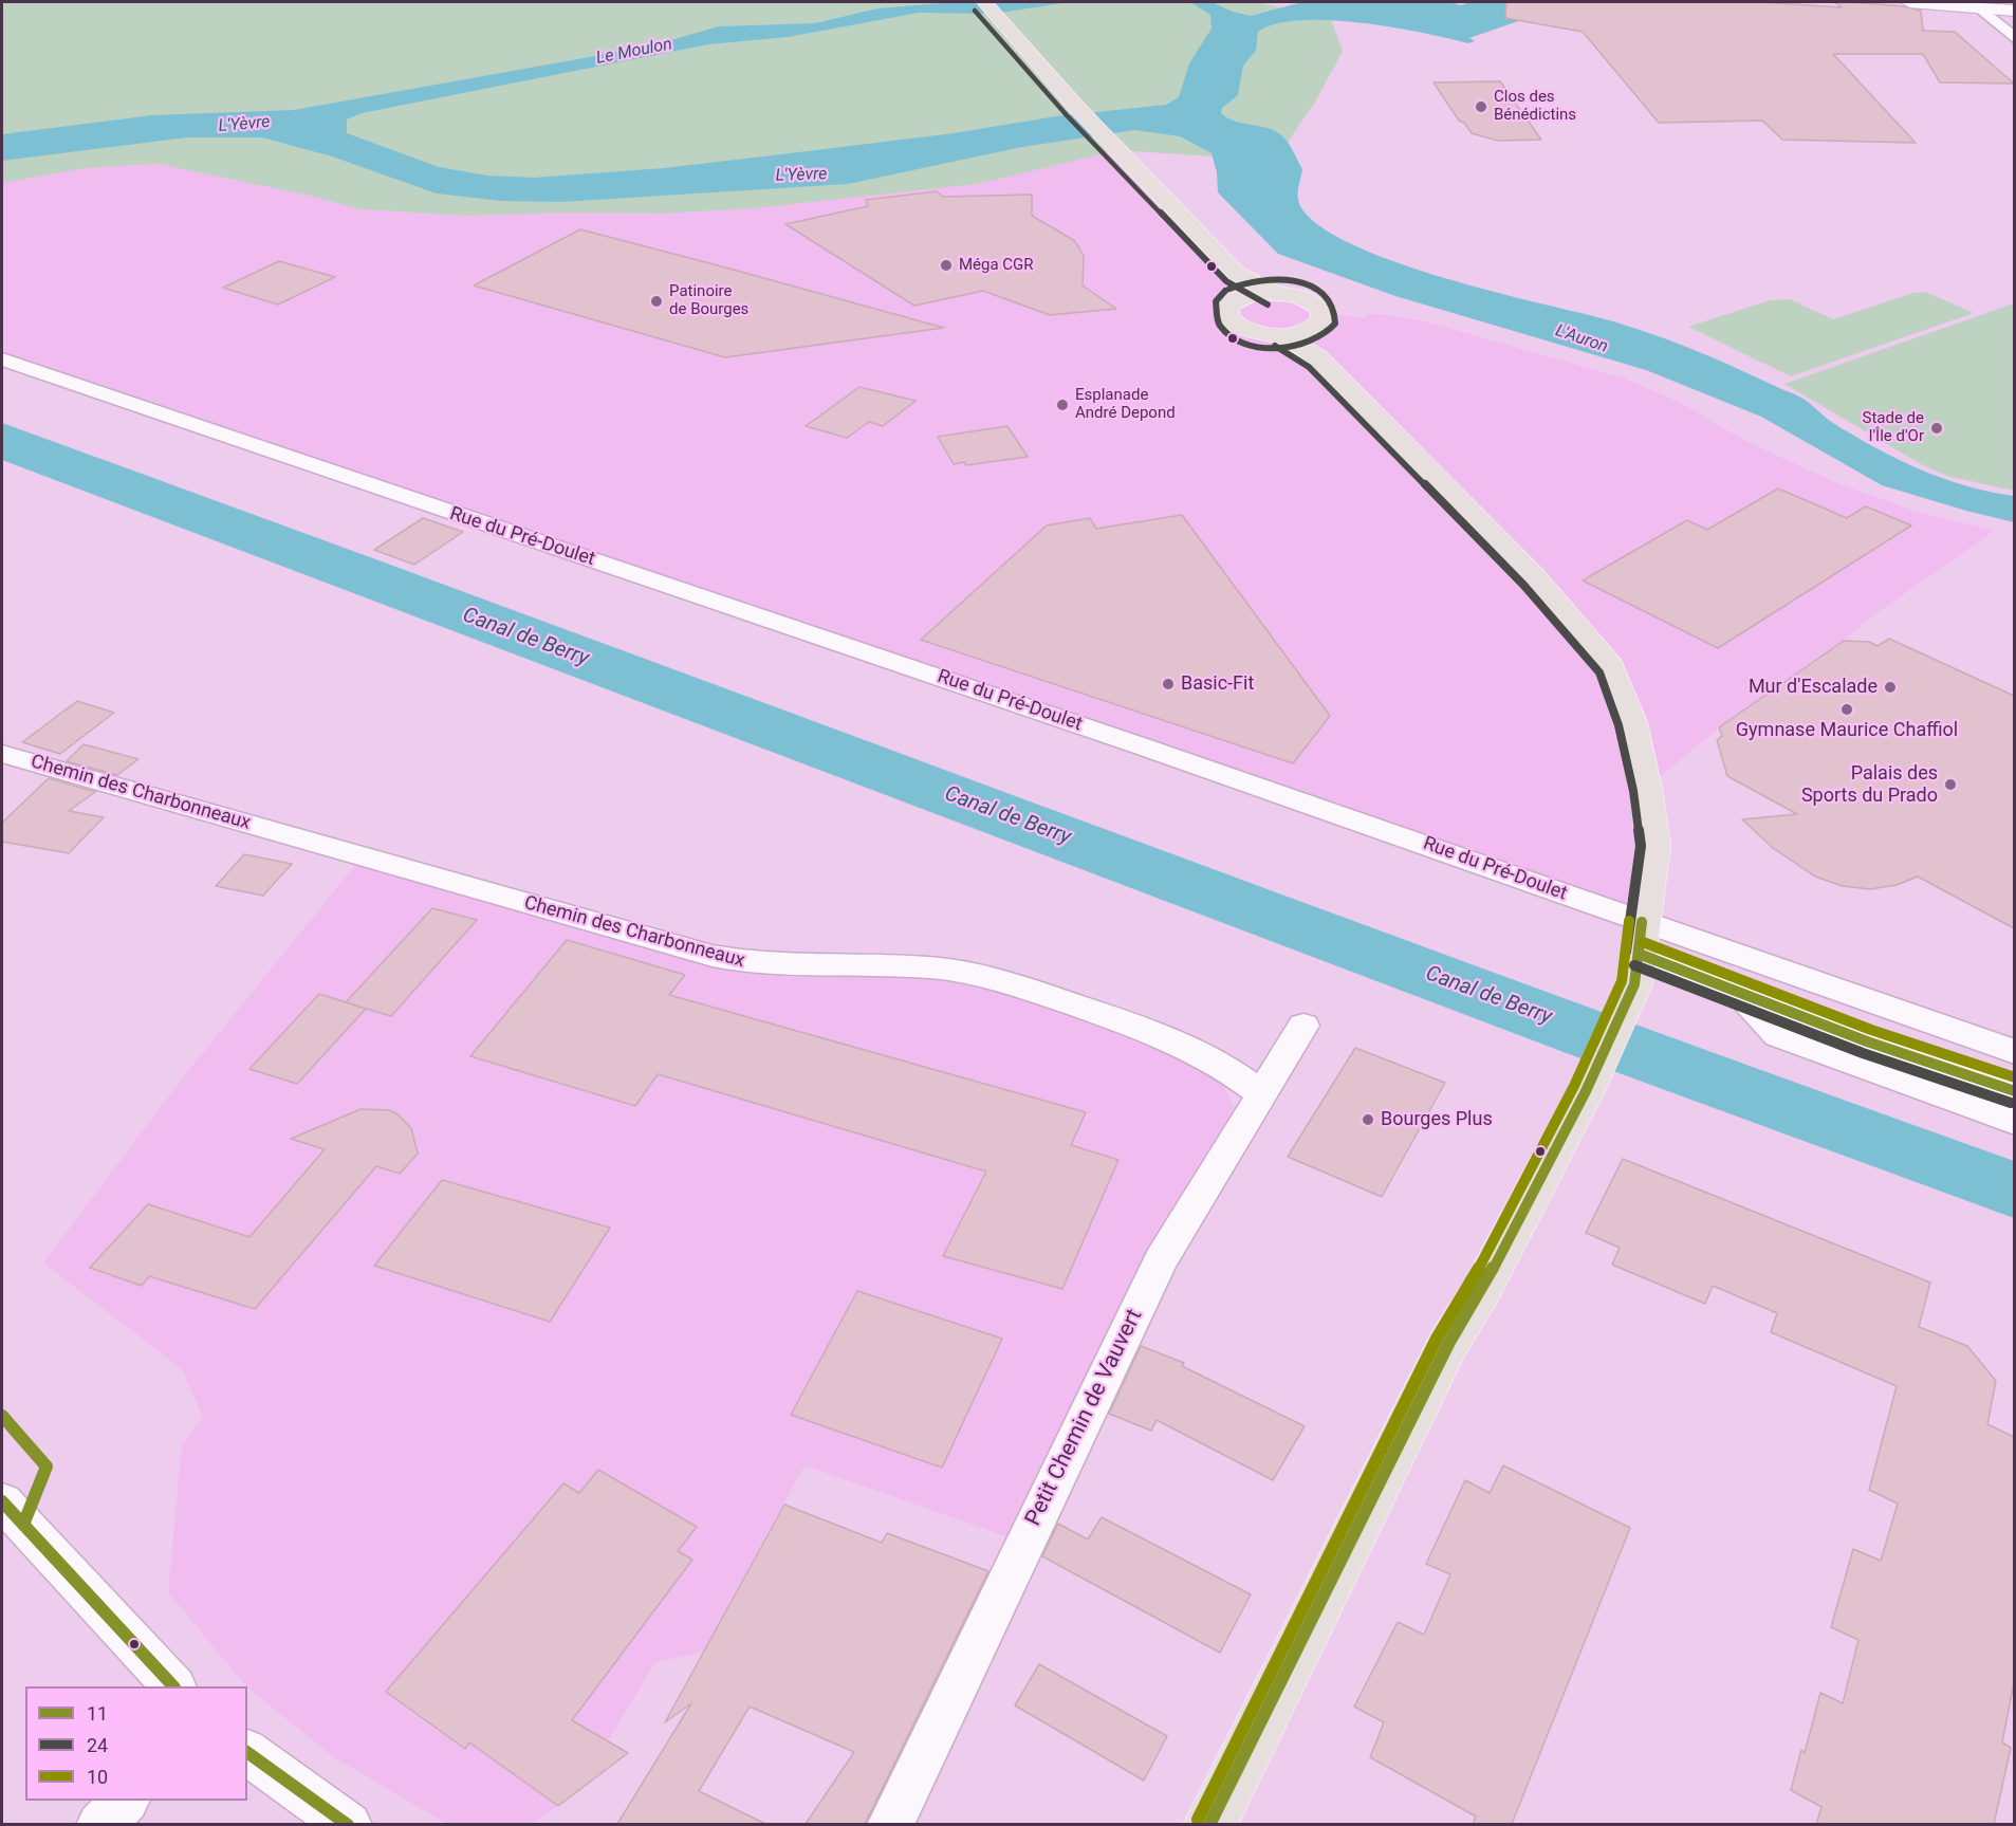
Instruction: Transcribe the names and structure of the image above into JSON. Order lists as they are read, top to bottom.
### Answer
{
  "streets": {
    "street": ["Rue du Pré-Doulet", "Chemin des Charbonneaux", "Petit Chemin de Vauvert"]
  },
  "crossings": [
    ["Chemin des Charbonneaux", "Petit Chemin de Vauvert"]
  ],
  "water": [
    "Le Moulon",
    "L'Yèvre",
    "L'Auron",
    "Canal de Berry"
  ],
  "places": [
    "Clos des Bénédictins",
    "Méga CGR",
    "Patinoire de Bourges",
    "Esplanade André Depond",
    "Stade de l'Île d'Or",
    "Basic-Fit",
    "Mur d'Escalade",
    "Gymnase Maurice Chaffiol",
    "Palais des Sports du Prado",
    "Bourges Plus"
  ],
  "lines": ["transit line 24", "transit line 10", "transit line 11"],
  "legend": ["11", "24", "10"]
}
